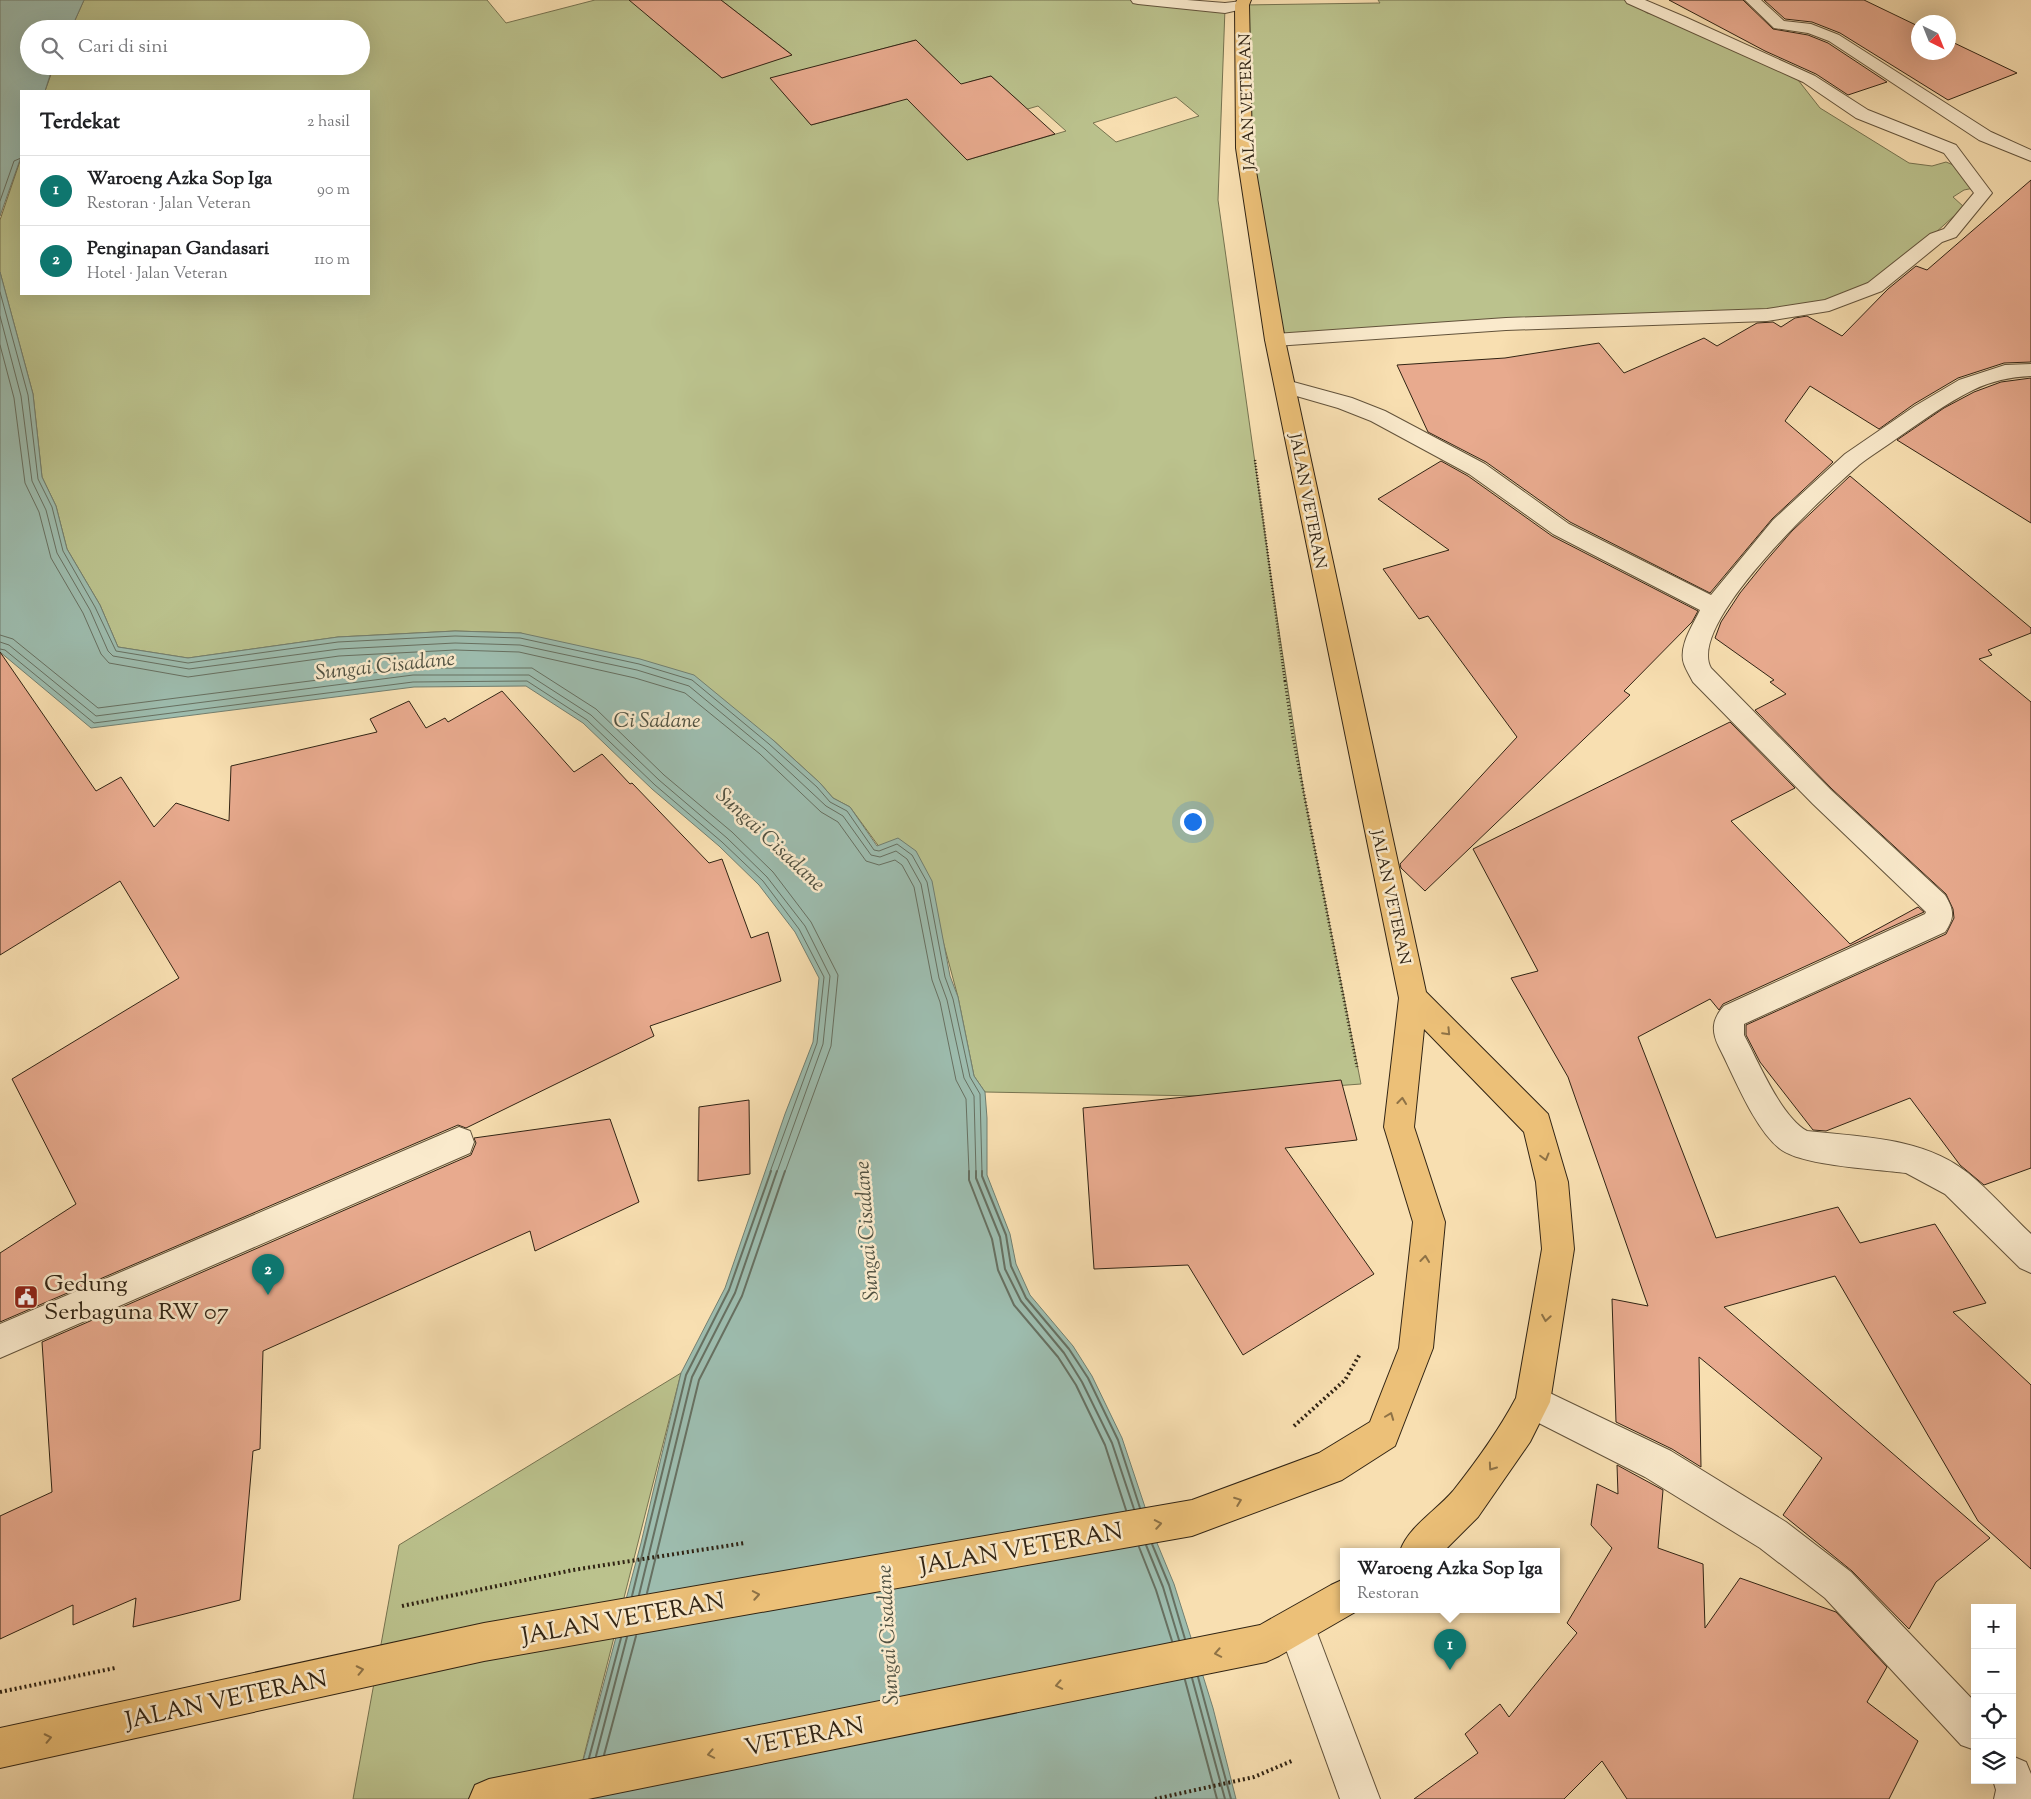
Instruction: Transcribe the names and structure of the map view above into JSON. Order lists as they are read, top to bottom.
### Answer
{
  "streets": {
    "main road": ["JALAN VETERAN", "VETERAN"]
  },
  "one_way": ["JALAN VETERAN", "VETERAN"],
  "water": ["Sungai Cisadane", "Ci Sadane"],
  "places": {
    "public building": ["Gedung Serbaguna RW 07"]
  },
  "north": "bottom right",
  "page": {
    "search": "Cari di sini",
    "heading": ["Terdekat", "2 hasil"],
    "list": [
      {
        "mark": "1",
        "name": "Waroeng Azka Sop Iga",
        "note": "Restoran · Jalan Veteran",
        "value": "90 m"
      },
      {
        "mark": "2",
        "name": "Penginapan Gandasari",
        "note": "Hotel · Jalan Veteran",
        "value": "110 m"
      }
    ],
    "pins": ["2", "1"],
    "popup": ["Waroeng Azka Sop Iga", "Restoran"],
    "map_buttons": ["+", "−"]
  }
}
